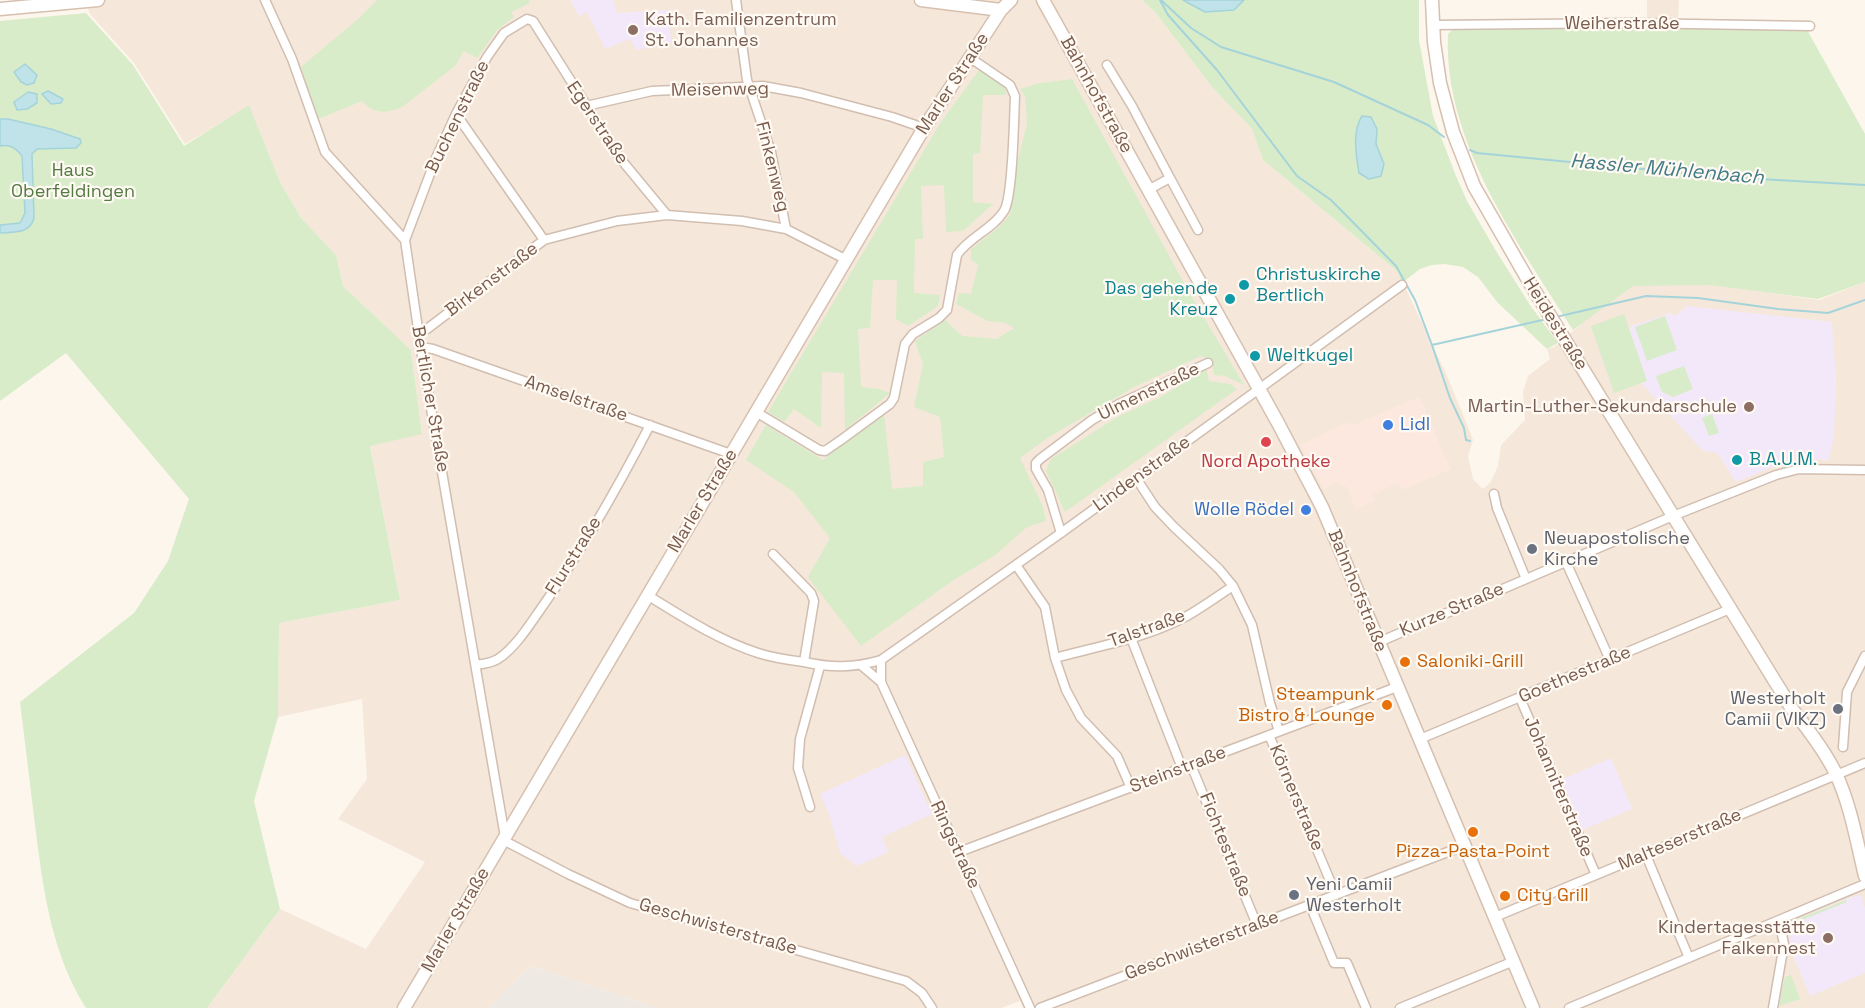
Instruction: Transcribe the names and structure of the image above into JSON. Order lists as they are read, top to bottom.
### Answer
{
  "streets": {
    "main road": ["Marler Straße", "Bahnhofstraße", "Heidestraße"],
    "street": [
      "Weiherstraße",
      "Meisenweg",
      "Buchenstraße",
      "Egerstraße",
      "Finkenweg",
      "Birkenstraße",
      "Ulmenstraße",
      "Bertlicher Straße",
      "Amselstraße",
      "Lindenstraße",
      "Flurstraße",
      "Kurze Straße",
      "Talstraße",
      "Goethestraße",
      "Steinstraße",
      "Johanniterstraße",
      "Körnerstraße",
      "Malteserstraße",
      "Ringstraße",
      "Fichtestraße",
      "Geschwisterstraße"
    ]
  },
  "crossings": [
    ["Weiherstraße", "Heidestraße"],
    ["Marler Straße", "Meisenweg"],
    ["Marler Straße", "Birkenstraße"],
    ["Marler Straße", "Bertlicher Straße"],
    ["Marler Straße", "Amselstraße"],
    ["Marler Straße", "Lindenstraße"],
    ["Marler Straße", "Geschwisterstraße"],
    ["Meisenweg", "Egerstraße"],
    ["Meisenweg", "Finkenweg"],
    ["Bahnhofstraße", "Lindenstraße"],
    ["Bahnhofstraße", "Kurze Straße"],
    ["Bahnhofstraße", "Goethestraße"],
    ["Bahnhofstraße", "Steinstraße"],
    ["Bahnhofstraße", "Malteserstraße"],
    ["Bahnhofstraße", "Geschwisterstraße"],
    ["Buchenstraße", "Egerstraße"],
    ["Buchenstraße", "Bertlicher Straße"],
    ["Egerstraße", "Birkenstraße"],
    ["Finkenweg", "Birkenstraße"],
    ["Birkenstraße", "Bertlicher Straße"],
    ["Heidestraße", "Kurze Straße"],
    ["Heidestraße", "Goethestraße"],
    ["Heidestraße", "Malteserstraße"],
    ["Ulmenstraße", "Lindenstraße"],
    ["Bertlicher Straße", "Amselstraße"],
    ["Bertlicher Straße", "Flurstraße"],
    ["Bertlicher Straße", "Geschwisterstraße"],
    ["Amselstraße", "Flurstraße"],
    ["Lindenstraße", "Ringstraße"],
    ["Goethestraße", "Johanniterstraße"],
    ["Steinstraße", "Körnerstraße"],
    ["Steinstraße", "Ringstraße"],
    ["Steinstraße", "Fichtestraße"],
    ["Johanniterstraße", "Malteserstraße"],
    ["Körnerstraße", "Geschwisterstraße"],
    ["Fichtestraße", "Geschwisterstraße"]
  ],
  "water": ["Hassler Mühlenbach"],
  "parks": ["Haus Oberfeldingen"],
  "places": [
    "Kath. Familienzentrum St. Johannes",
    "Christuskirche Bertlich",
    "Das gehende Kreuz",
    "Weltkugel",
    "Martin-Luther-Sekundarschule",
    "Lidl",
    "Nord Apotheke",
    "B.A.U.M.",
    "Wolle Rödel",
    "Neuapostolische Kirche",
    "Saloniki-Grill",
    "Steampunk Bistro & Lounge",
    "Westerholt Camii (VIKZ)",
    "Pizza-Pasta-Point",
    "Yeni Camii Westerholt",
    "City Grill",
    "Kindertagesstätte Falkennest"
  ]
}
